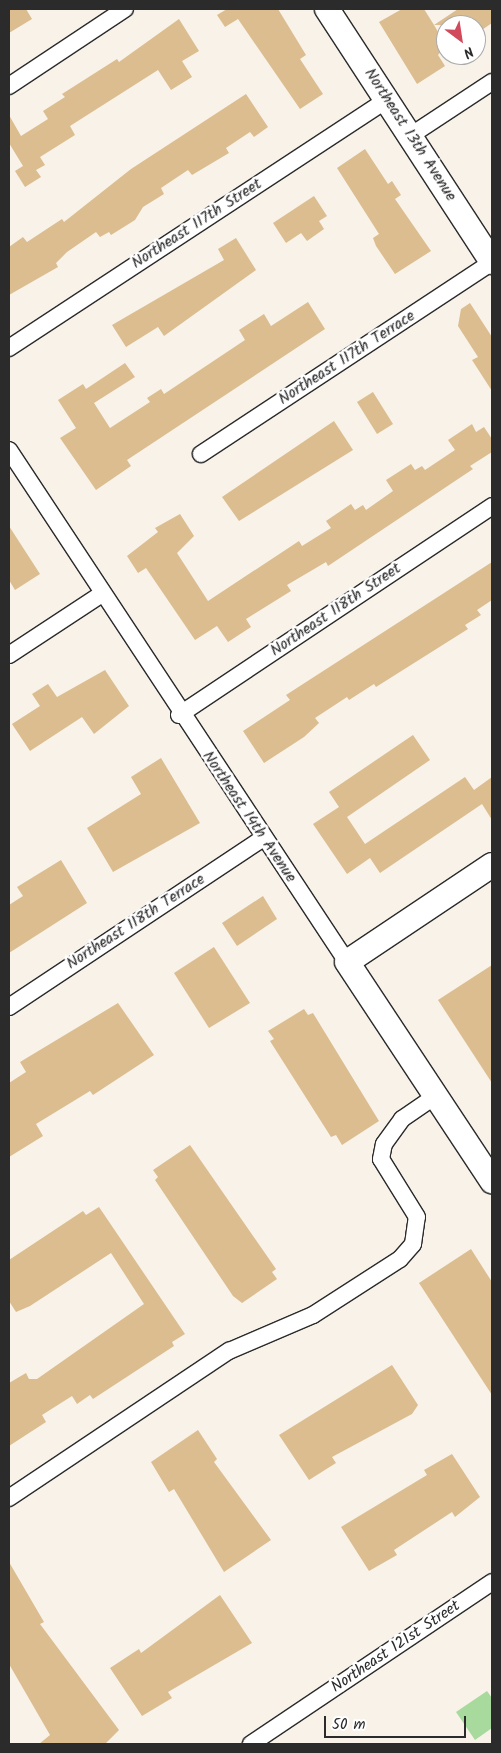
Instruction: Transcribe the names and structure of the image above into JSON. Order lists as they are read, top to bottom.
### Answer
{
  "streets": {
    "street": [
      "Northeast 13th Avenue",
      "Northeast 117th Street",
      "Northeast 117th Terrace",
      "Northeast 118th Street",
      "Northeast 14th Avenue",
      "Northeast 118th Terrace",
      "Northeast 121st Street"
    ]
  },
  "crossings": [
    ["Northeast 13th Avenue", "Northeast 117th Street"],
    ["Northeast 13th Avenue", "Northeast 117th Terrace"],
    ["Northeast 118th Street", "Northeast 14th Avenue"],
    ["Northeast 14th Avenue", "Northeast 118th Terrace"]
  ],
  "scale_bar": "50 m",
  "north": "bottom right"
}
